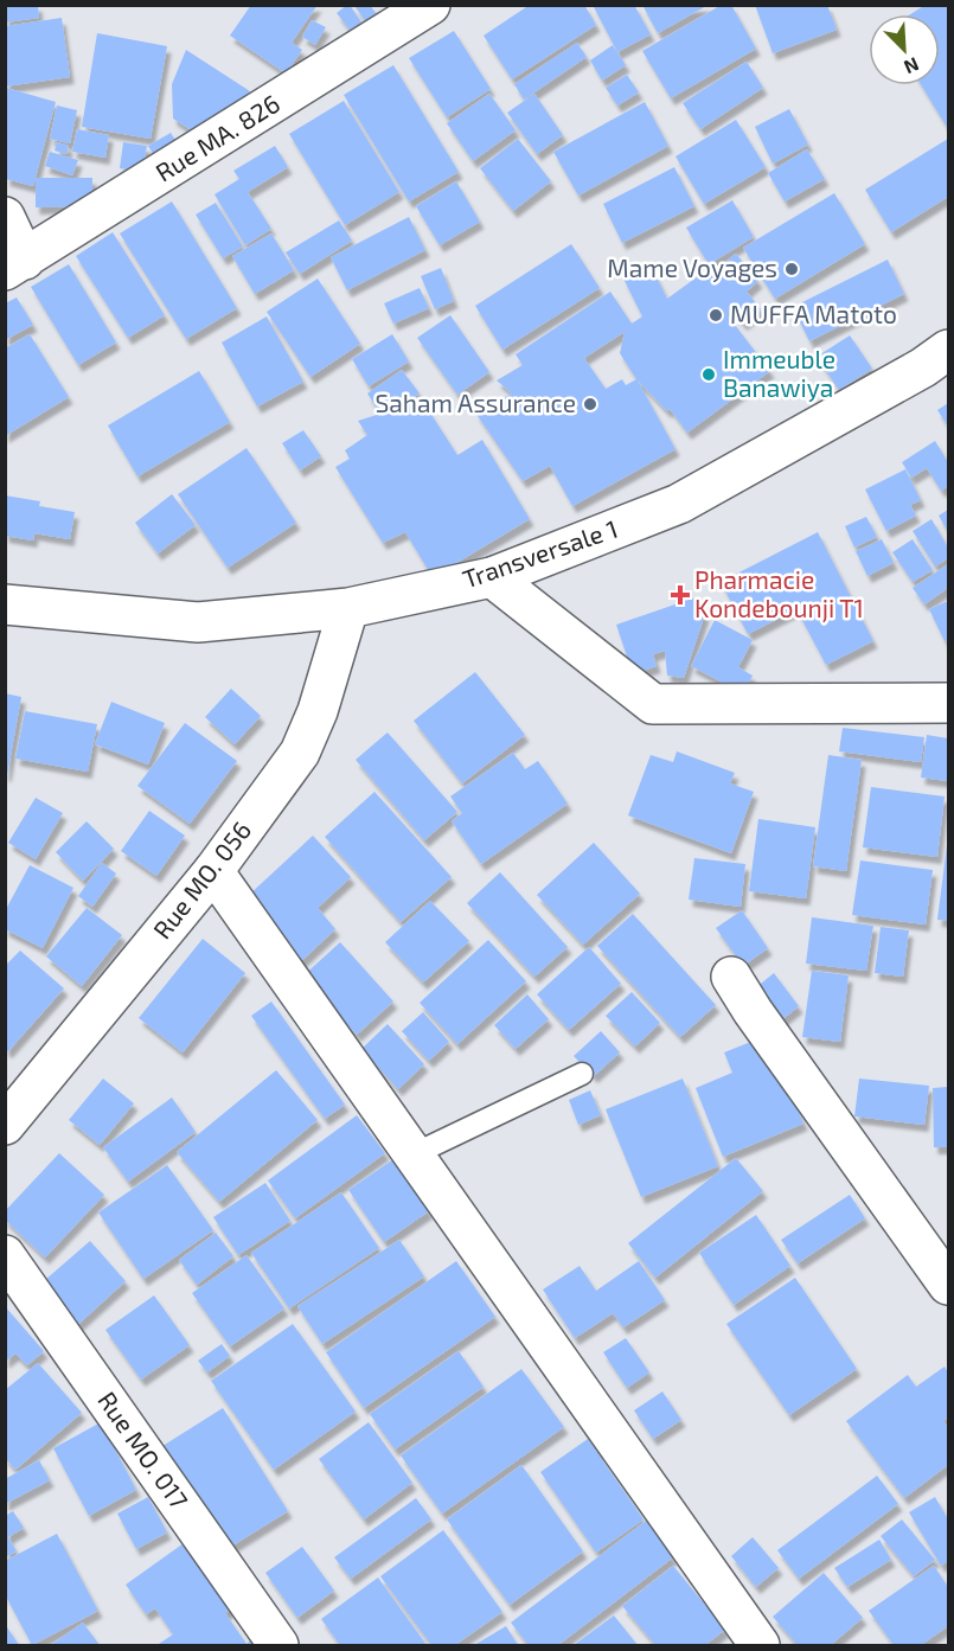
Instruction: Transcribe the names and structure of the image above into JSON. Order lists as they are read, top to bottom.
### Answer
{
  "streets": {
    "street": [
      "Rue MA. 826",
      "Transversale 1",
      "Rue MO. 056",
      "Rue MO. 017"
    ]
  },
  "crossings": [
    ["Transversale 1", "Rue MO. 056"]
  ],
  "places": {
    "other": [
      "Mame Voyages",
      "MUFFA Matoto",
      "Immeuble Banawiya",
      "Saham Assurance"
    ],
    "health": ["Pharmacie Kondebounji T1"]
  },
  "north": "bottom right"
}
